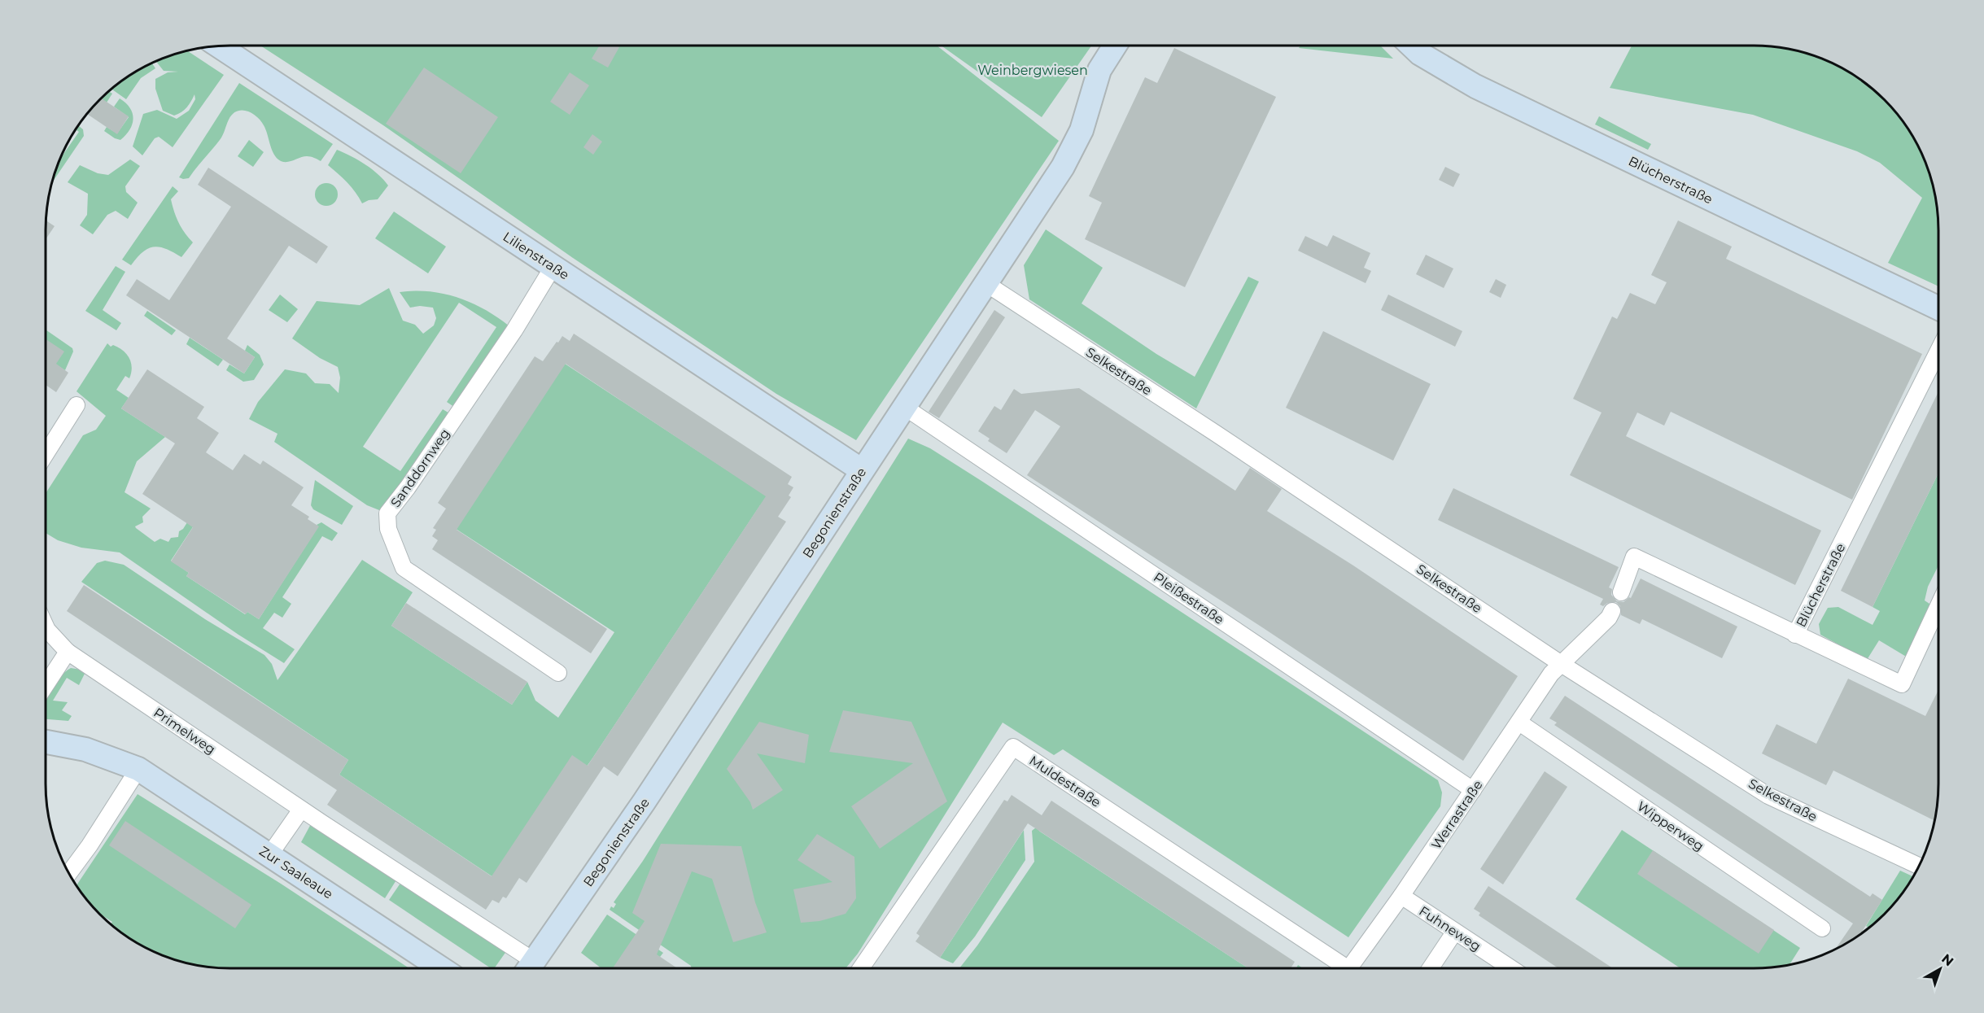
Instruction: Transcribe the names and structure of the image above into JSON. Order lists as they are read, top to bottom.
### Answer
{
  "streets": {
    "street": [
      "Blücherstraße",
      "Lilienstraße",
      "Selkestraße",
      "Sanddornweg",
      "Begonienstraße",
      "Pleißestraße",
      "Primelweg",
      "Muldestraße",
      "Werrastraße",
      "Wipperweg",
      "Zur Saaleaue",
      "Fuhneweg"
    ]
  },
  "crossings": [
    ["Lilienstraße", "Sanddornweg"],
    ["Lilienstraße", "Begonienstraße"],
    ["Selkestraße", "Begonienstraße"],
    ["Selkestraße", "Werrastraße"],
    ["Begonienstraße", "Pleißestraße"],
    ["Begonienstraße", "Primelweg"],
    ["Pleißestraße", "Werrastraße"],
    ["Werrastraße", "Wipperweg"],
    ["Werrastraße", "Fuhneweg"]
  ],
  "parks": ["Weinbergwiesen"],
  "north": "top right"
}
